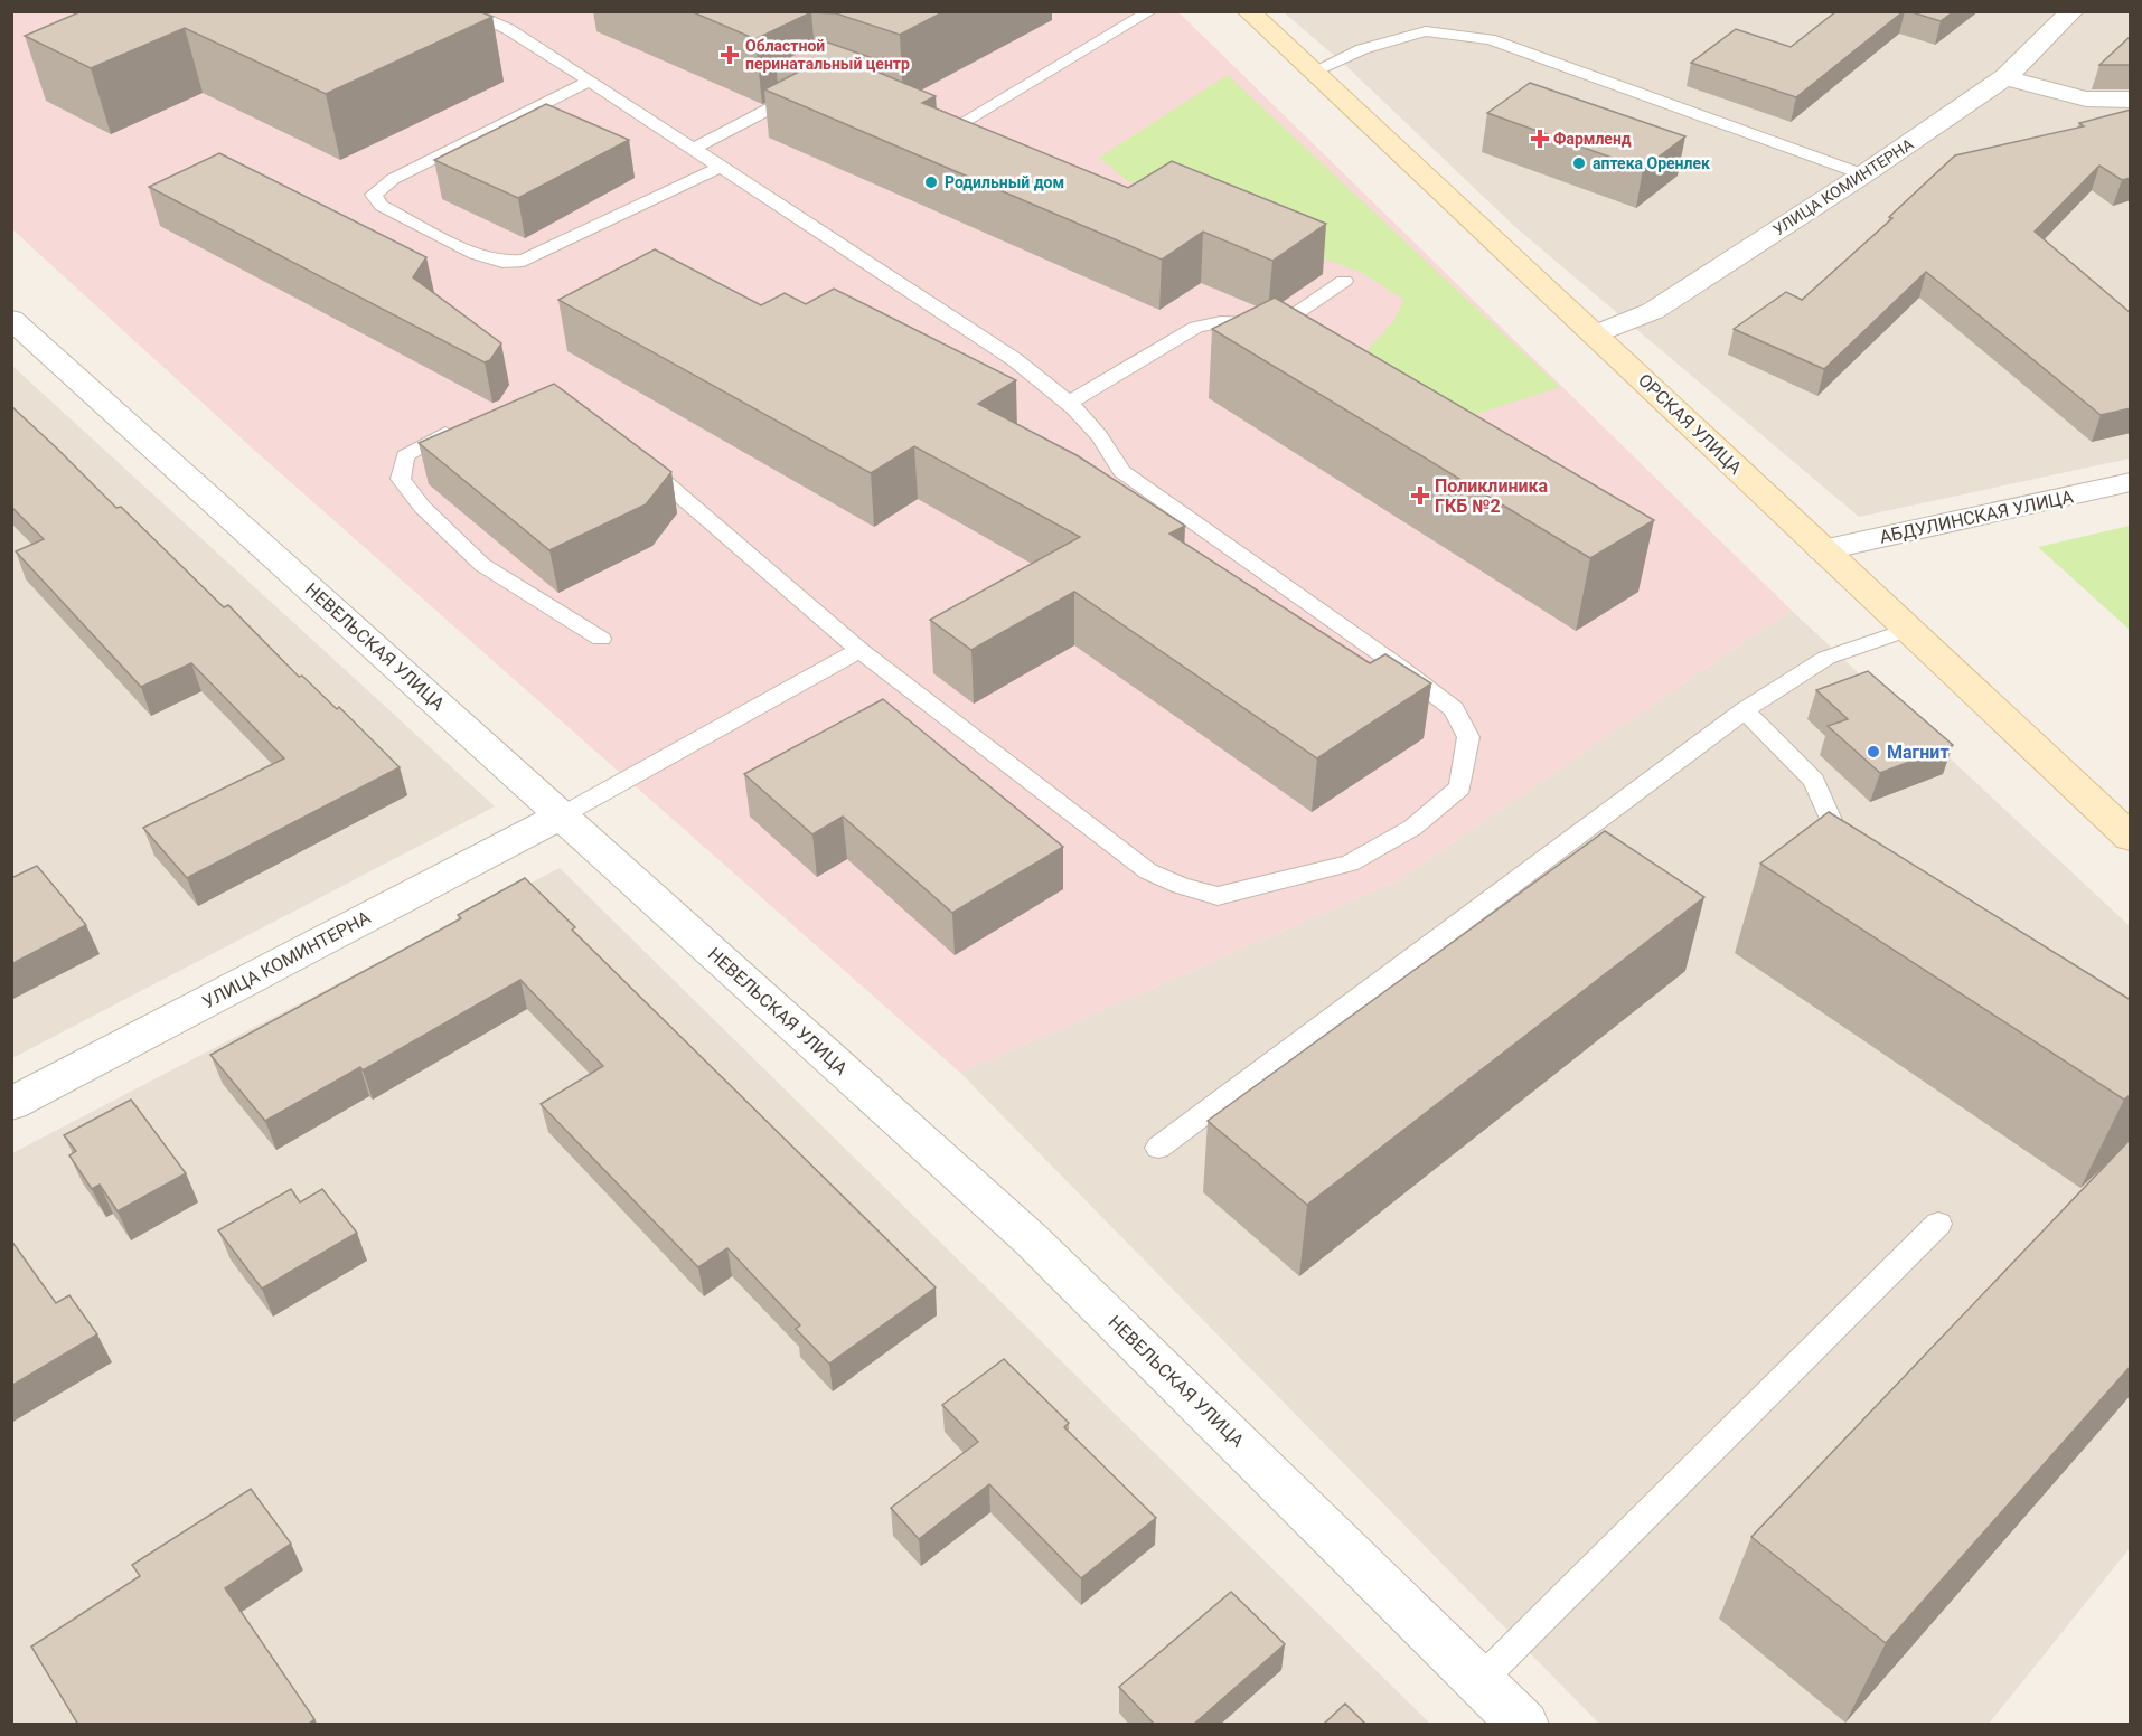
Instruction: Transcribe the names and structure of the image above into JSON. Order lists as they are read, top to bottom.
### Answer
{
  "streets": {
    "main road": ["ОРСКАЯ УЛИЦА"],
    "street": ["УЛИЦА КОМИНТЕРНА", "АБДУЛИНСКАЯ УЛИЦА", "НЕВЕЛЬСКАЯ УЛИЦА"]
  },
  "crossings": [
    ["УЛИЦА КОМИНТЕРНА", "ОРСКАЯ УЛИЦА"],
    ["УЛИЦА КОМИНТЕРНА", "НЕВЕЛЬСКАЯ УЛИЦА"],
    ["ОРСКАЯ УЛИЦА", "АБДУЛИНСКАЯ УЛИЦА"]
  ],
  "places": {
    "health": ["Областной перинатальный центр", "Фармленд", "Поликлиника ГКБ №2"],
    "other": ["аптека Оренлек", "Родильный дом", "Магнит"]
  }
}
